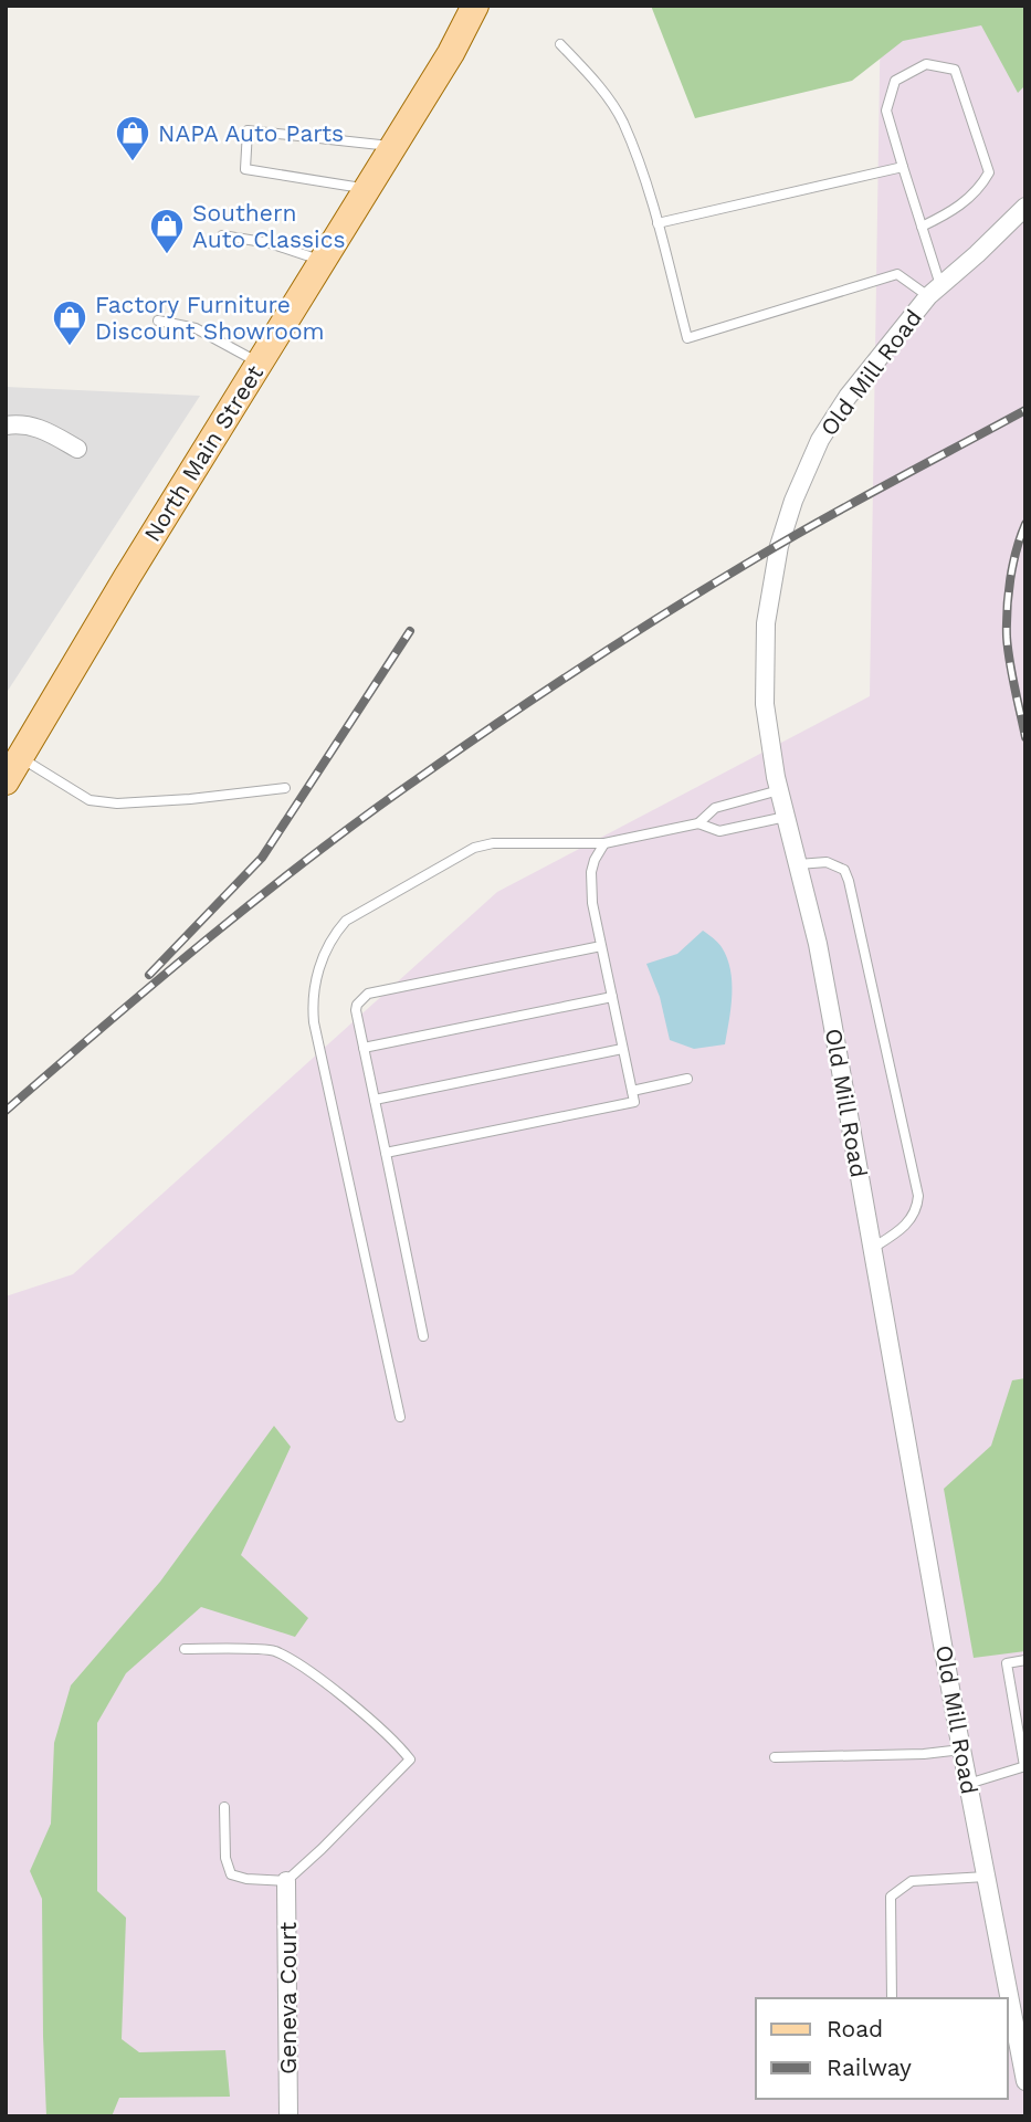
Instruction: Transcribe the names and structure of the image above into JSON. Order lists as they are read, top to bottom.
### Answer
{
  "streets": {
    "main road": ["North Main Street"],
    "street": ["Old Mill Road", "Geneva Court"]
  },
  "places": {
    "shop": ["NAPA Auto Parts", "Southern Auto Classics", "Factory Furniture Discount Showroom"]
  },
  "legend": ["Road", "Railway"]
}
